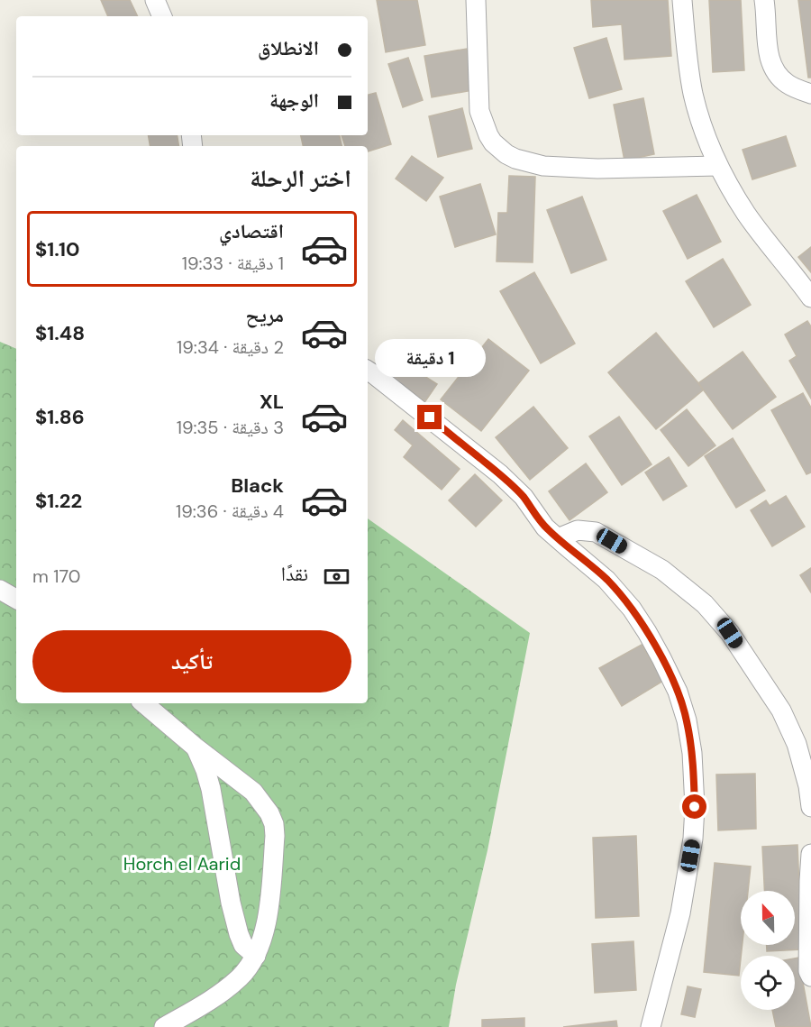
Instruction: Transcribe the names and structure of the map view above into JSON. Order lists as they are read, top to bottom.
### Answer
{
  "parks": ["Horch el Aarid"],
  "north": "top",
  "page": {
    "banner": ["الانطلاق", "الوجهة"],
    "heading": "اختر الرحلة",
    "list": [
      {
        "name": "اقتصادي",
        "note": "1 دقيقة · 19:33",
        "value": "$1.10"
      },
      {
        "name": "مريح",
        "note": "2 دقيقة · 19:34",
        "value": "$1.48"
      },
      {
        "name": "XL",
        "note": "3 دقيقة · 19:35",
        "value": "$1.86"
      },
      {
        "name": "Black",
        "note": "4 دقيقة · 19:36",
        "value": "$1.22"
      }
    ],
    "bubble": "1 دقيقة",
    "pay": ["نقدًا", "170 m"],
    "buttons": "تأكيد"
  }
}
